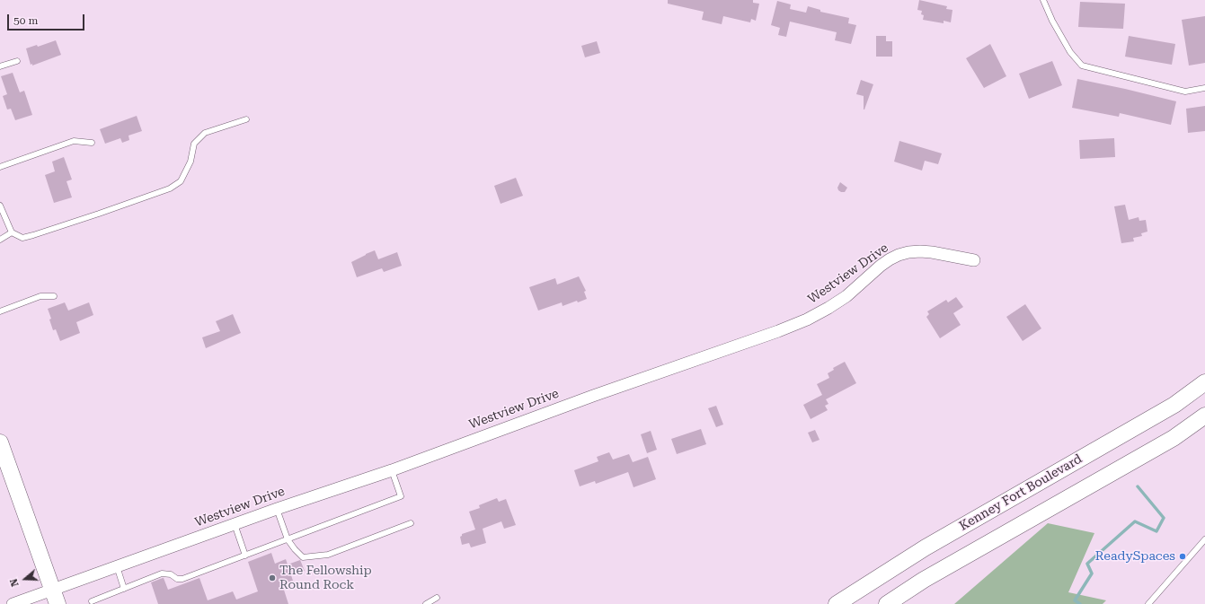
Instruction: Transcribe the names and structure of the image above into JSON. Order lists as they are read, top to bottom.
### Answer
{
  "streets": {
    "main road": ["Kenney Fort Boulevard"],
    "street": ["Westview Drive"]
  },
  "places": ["ReadySpaces", "The Fellowship Round Rock"],
  "scale_bar": "50 m",
  "north": "left"
}
